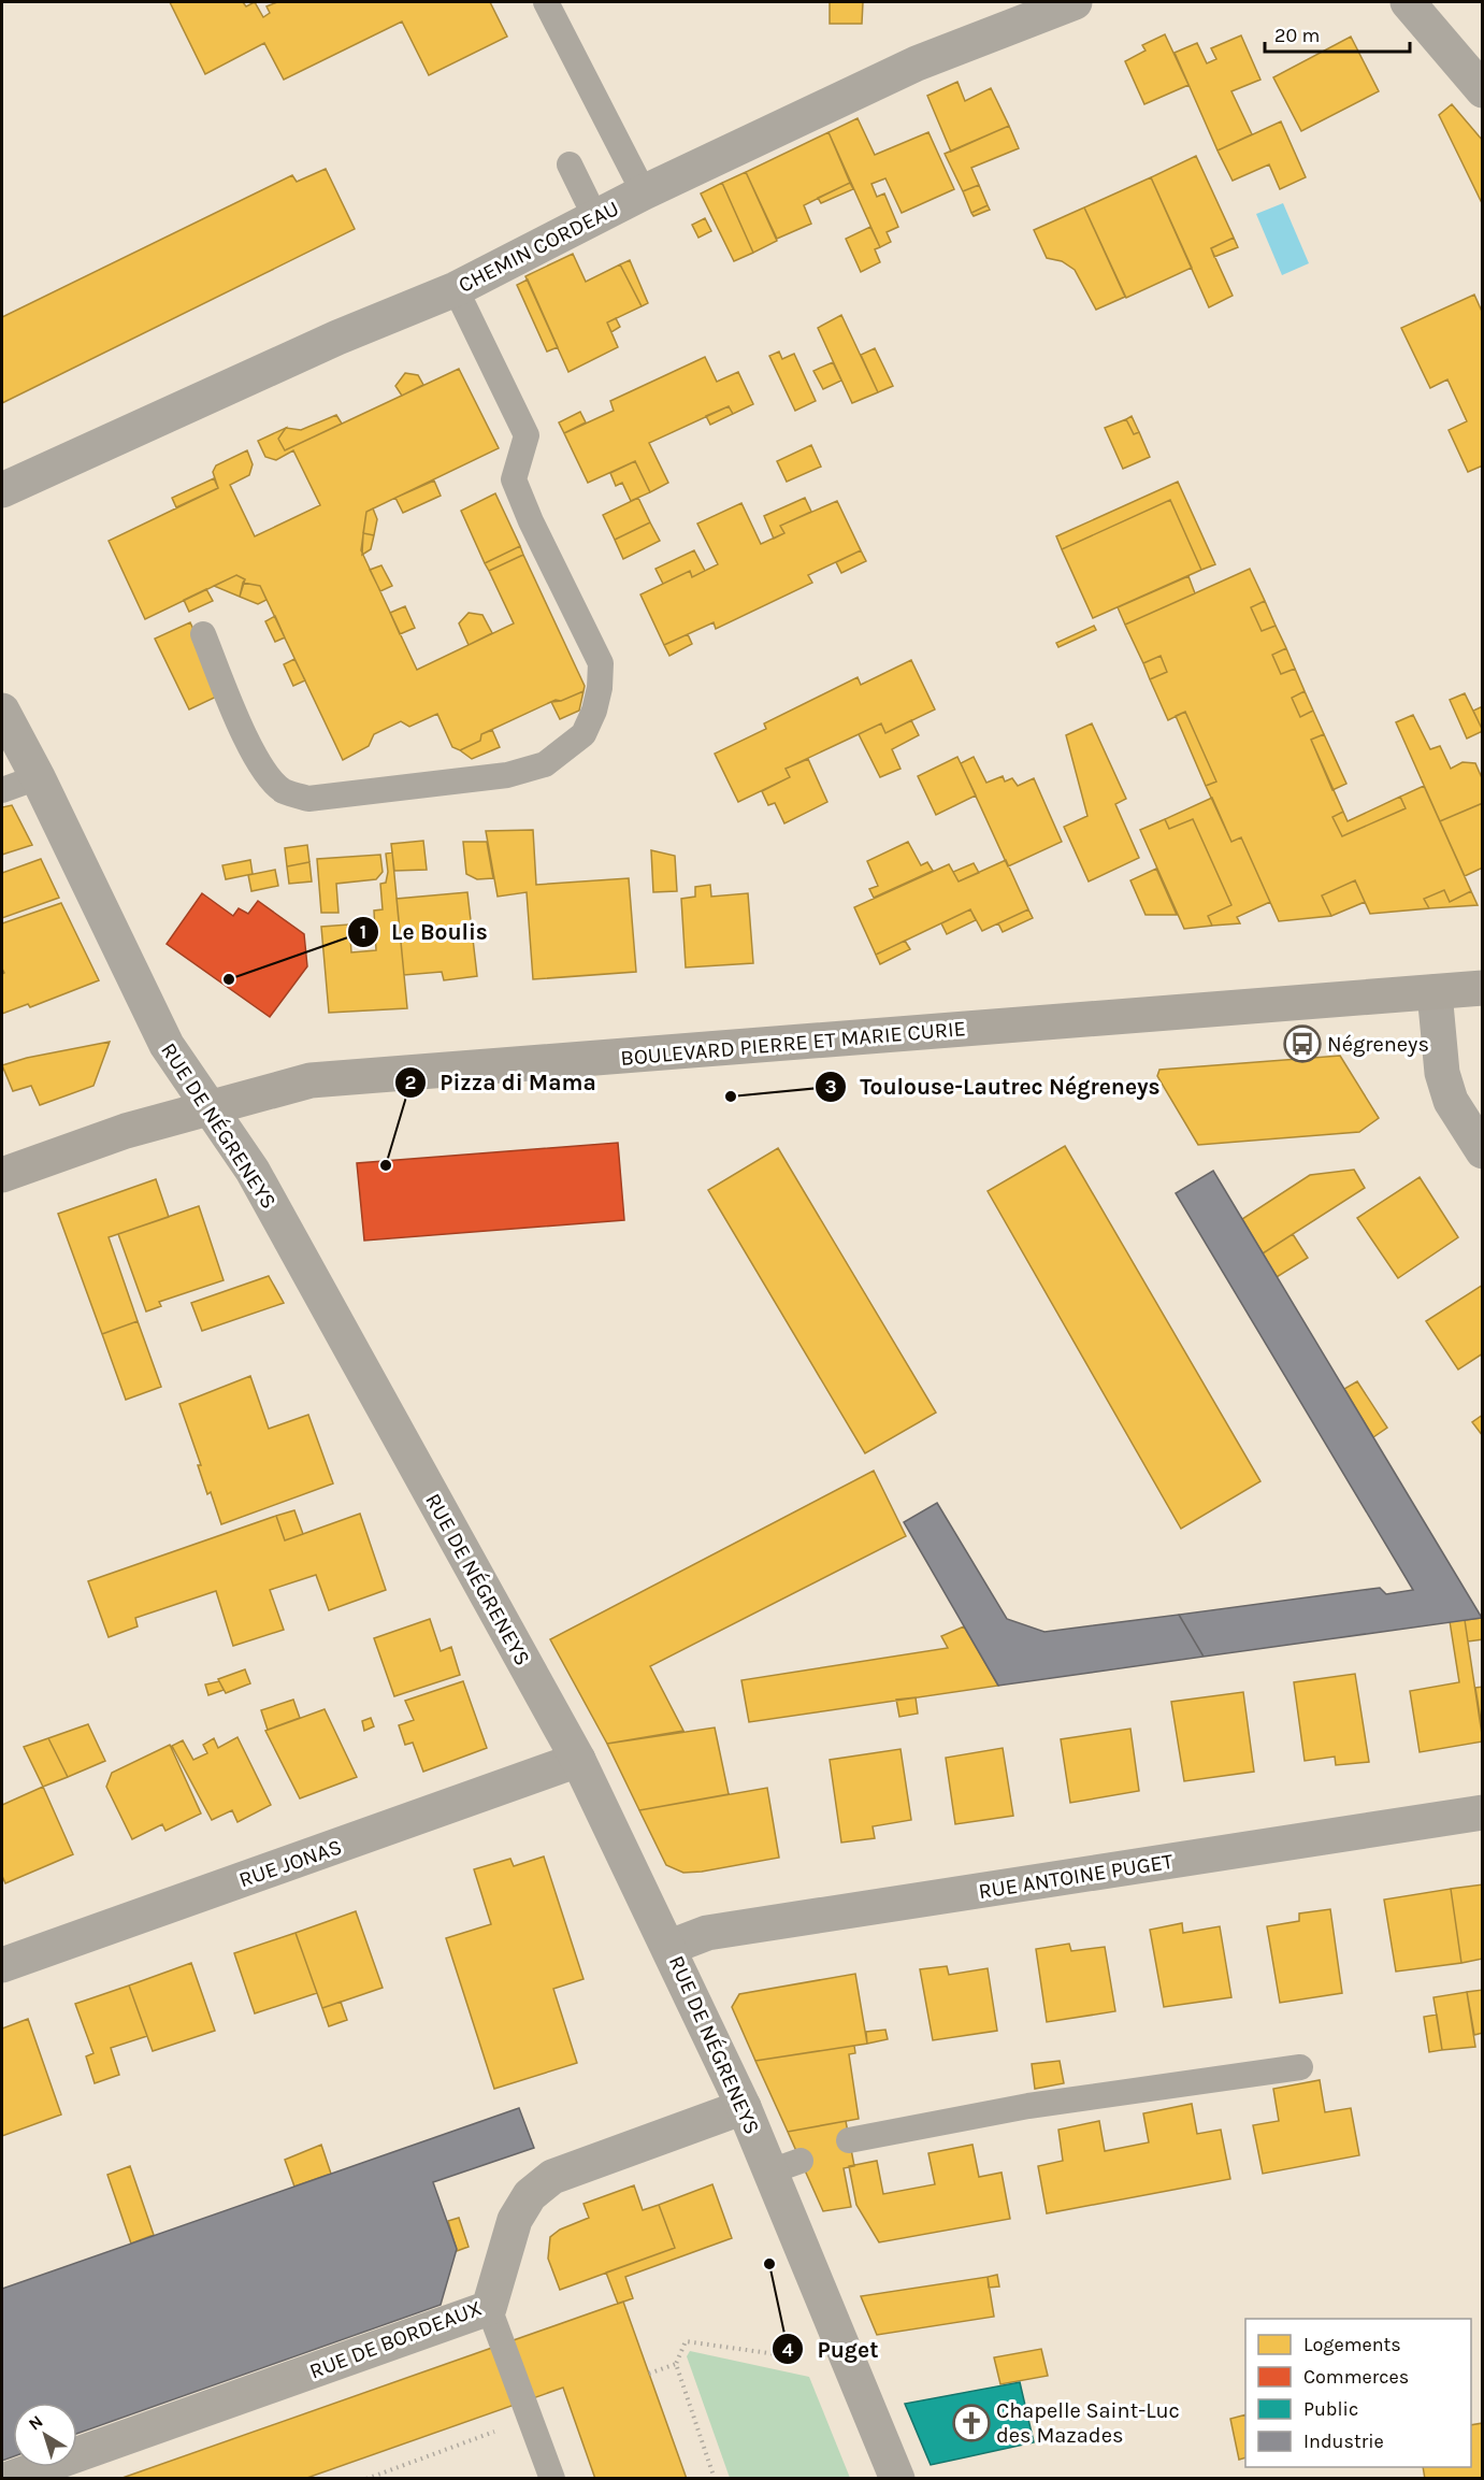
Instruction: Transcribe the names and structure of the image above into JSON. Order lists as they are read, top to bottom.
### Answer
{
  "streets": {
    "main road": ["BOULEVARD PIERRE ET MARIE CURIE"],
    "street": [
      "CHEMIN CORDEAU",
      "RUE DE NÉGRENEYS",
      "RUE JONAS",
      "RUE ANTOINE PUGET",
      "RUE DE BORDEAUX"
    ]
  },
  "crossings": [
    ["BOULEVARD PIERRE ET MARIE CURIE", "RUE DE NÉGRENEYS"],
    ["RUE DE NÉGRENEYS", "RUE JONAS"],
    ["RUE DE NÉGRENEYS", "RUE ANTOINE PUGET"],
    ["RUE DE NÉGRENEYS", "RUE DE BORDEAUX"]
  ],
  "places": {
    "other": [
      "Le Boulis",
      "Toulouse-Lautrec Négreneys",
      "Pizza di Mama",
      "Puget"
    ],
    "bus stop": ["Négreneys"],
    "church": ["Chapelle Saint-Luc des Mazades"]
  },
  "legend": [
    "Logements",
    "Commerces",
    "Public",
    "Industrie"
  ],
  "scale_bar": "20 m",
  "north": "top left"
}
